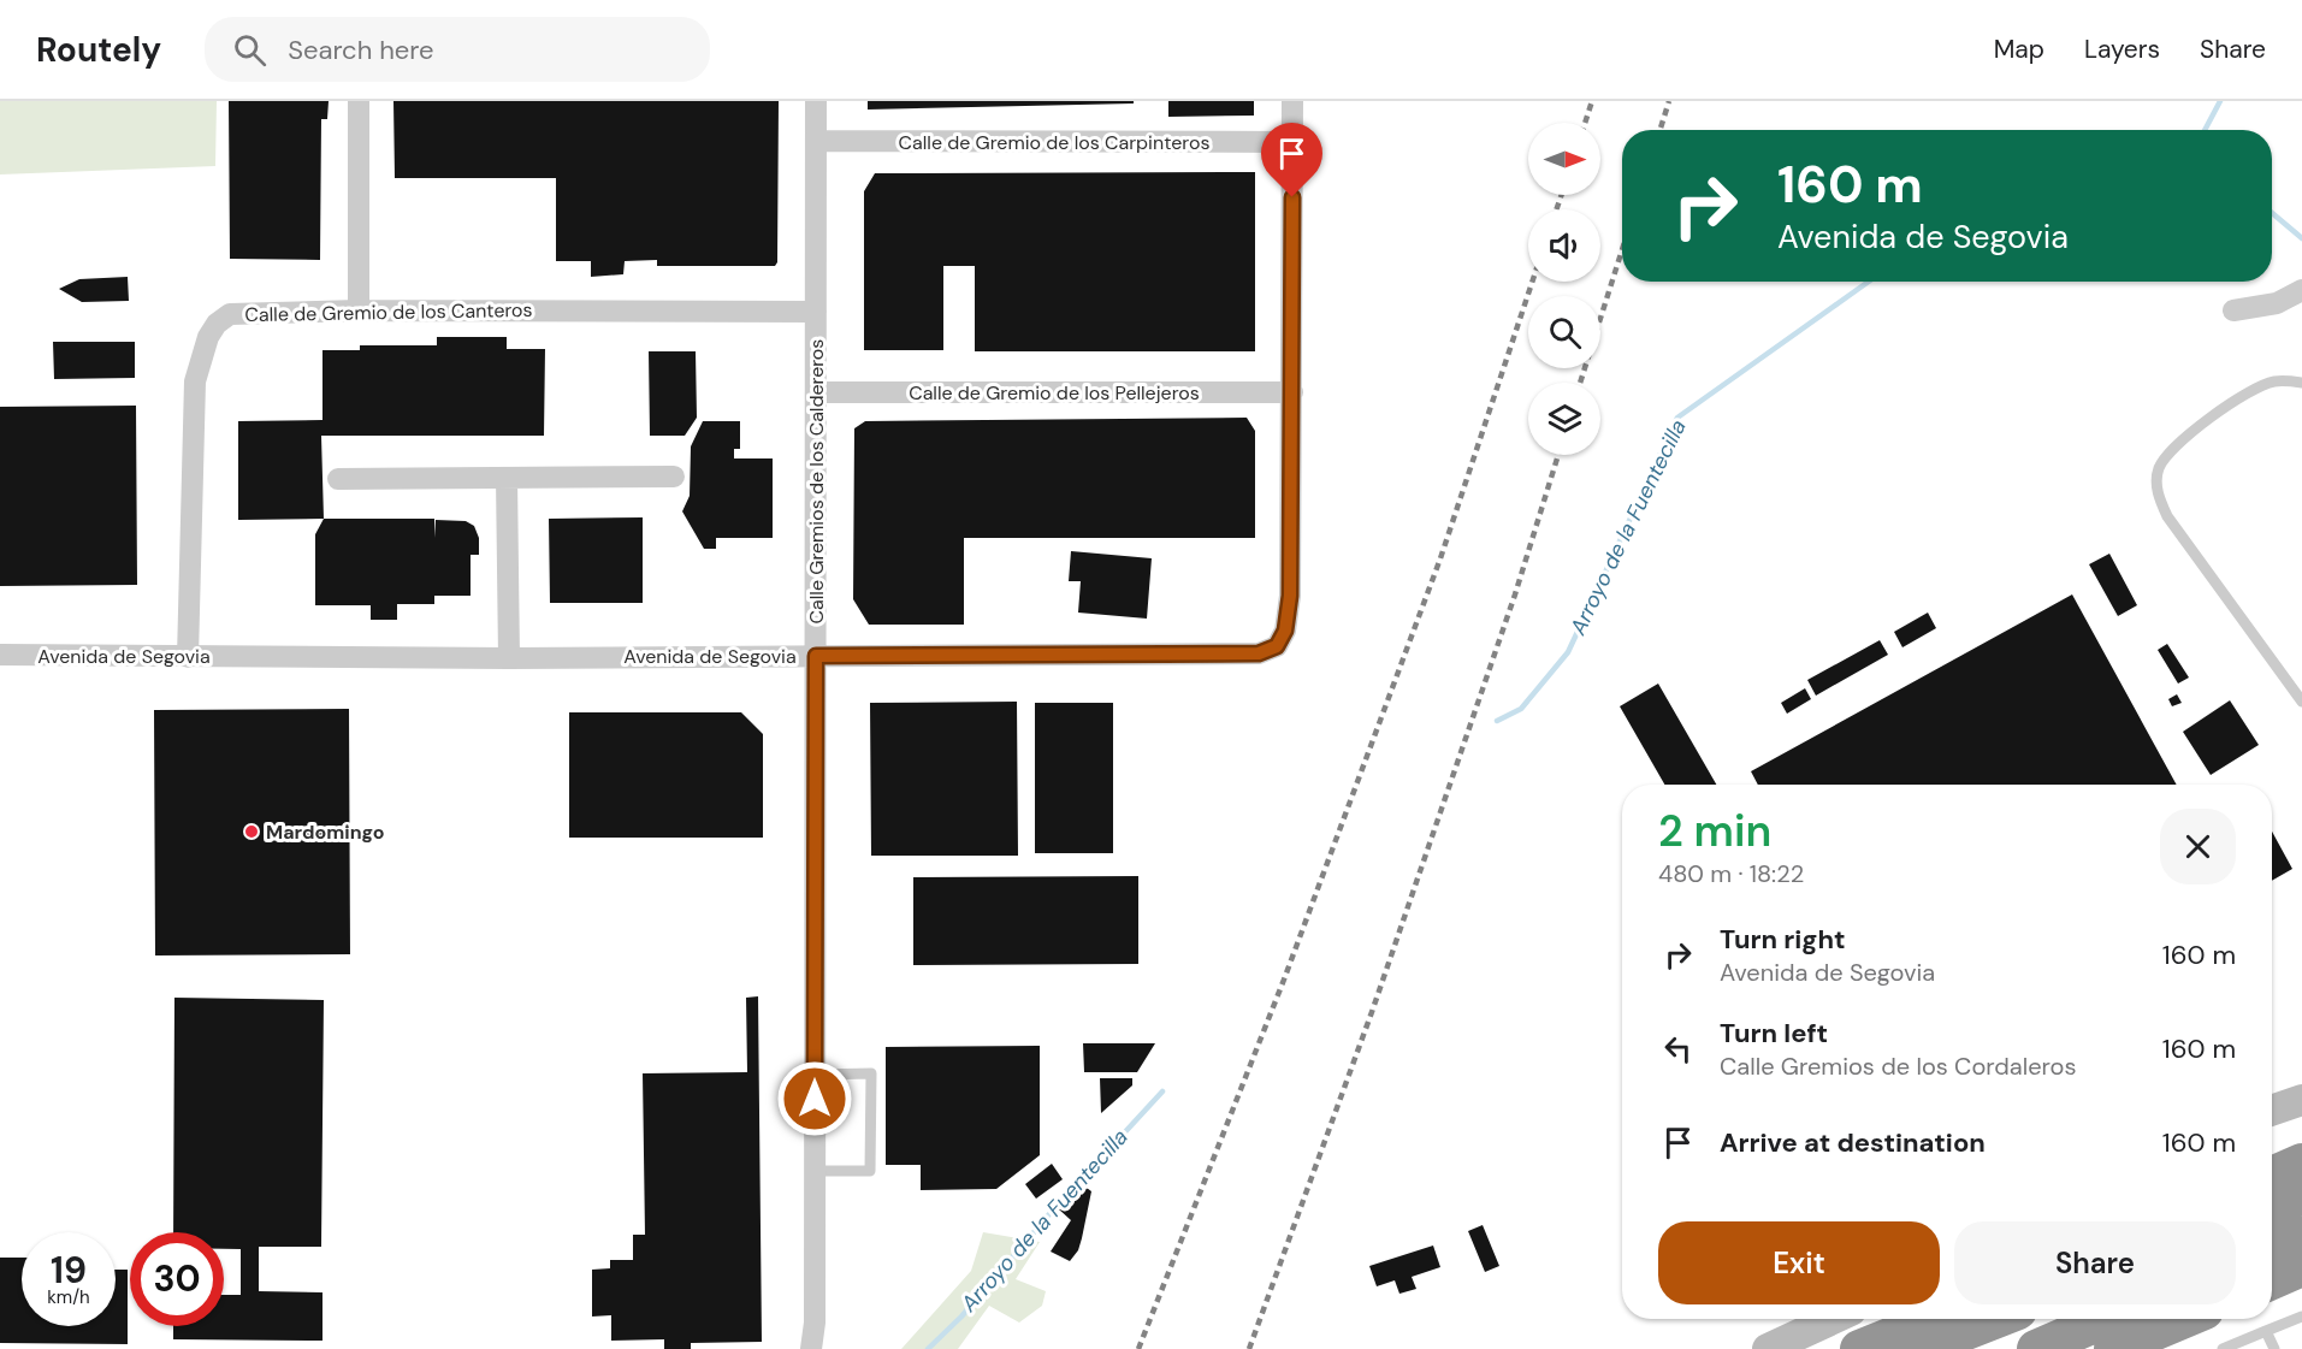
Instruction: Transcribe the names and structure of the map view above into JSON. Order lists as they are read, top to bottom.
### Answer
{
  "streets": {
    "street": [
      "Calle de Gremio de los Carpinteros",
      "Calle de Gremio de los Canteros",
      "Calle de Gremio de los Pellejeros",
      "Calle Gremios de los Caldereros",
      "Avenida de Segovia"
    ]
  },
  "crossings": [
    ["Calle de Gremio de los Carpinteros", "Calle Gremios de los Caldereros"],
    ["Calle de Gremio de los Canteros", "Calle Gremios de los Caldereros"],
    ["Calle de Gremio de los Canteros", "Avenida de Segovia"],
    ["Calle de Gremio de los Pellejeros", "Calle Gremios de los Caldereros"],
    ["Calle de Gremio de los Pellejeros", "Avenida de Segovia"],
    ["Calle Gremios de los Caldereros", "Avenida de Segovia"]
  ],
  "water": ["Arroyo de la Fuentecilla"],
  "places": ["Mardomingo"],
  "north": "right",
  "page": {
    "header": "Routely",
    "search": "Search here",
    "nav": ["Map", "Layers", "Share"],
    "turn": ["160 m", "Avenida de Segovia"],
    "heading": ["2 min", "480 m · 18:22"],
    "list": [
      {
        "name": "Turn right",
        "note": "Avenida de Segovia",
        "value": "160 m"
      },
      {
        "name": "Turn left",
        "note": "Calle Gremios de los Cordaleros",
        "value": "160 m"
      },
      {
        "name": "Arrive at destination",
        "value": "160 m"
      }
    ],
    "buttons": ["Exit", "Share"],
    "speed": "19 km/h",
    "limit": "30"
  }
}
